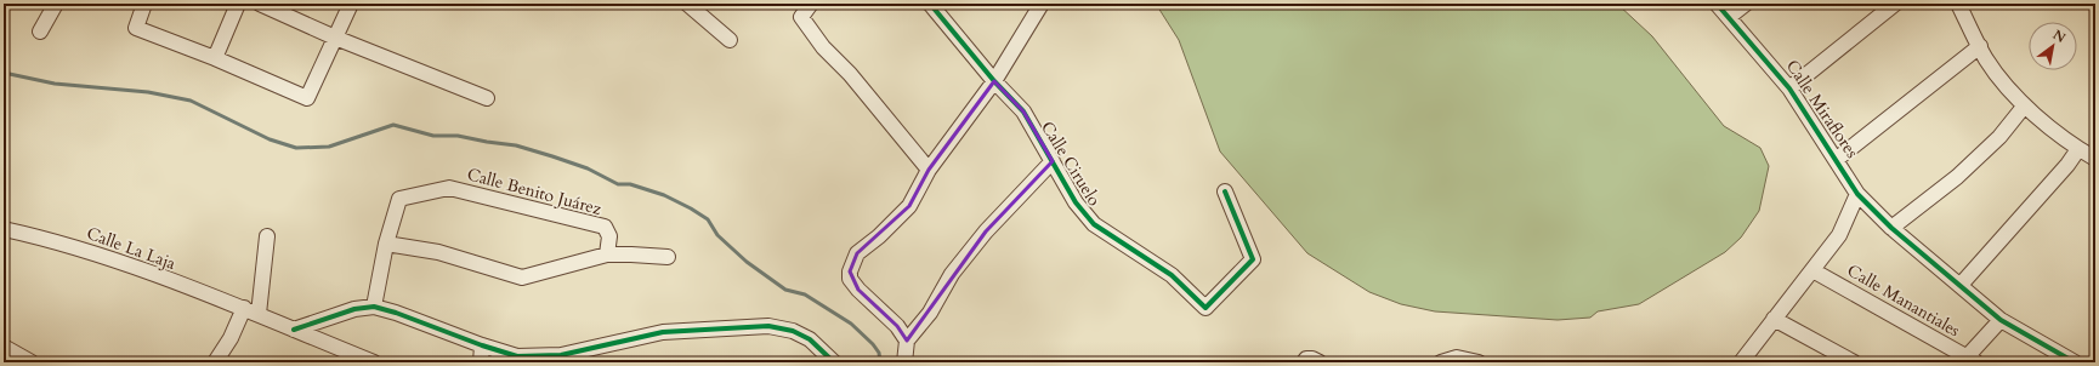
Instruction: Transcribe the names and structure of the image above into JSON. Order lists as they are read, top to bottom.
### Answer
{
  "streets": {
    "street": [
      "Calle Miraflores",
      "Calle Ciruelo",
      "Calle Benito Juárez",
      "Calle La Laja",
      "Calle Manantiales"
    ]
  },
  "north": "top right"
}
